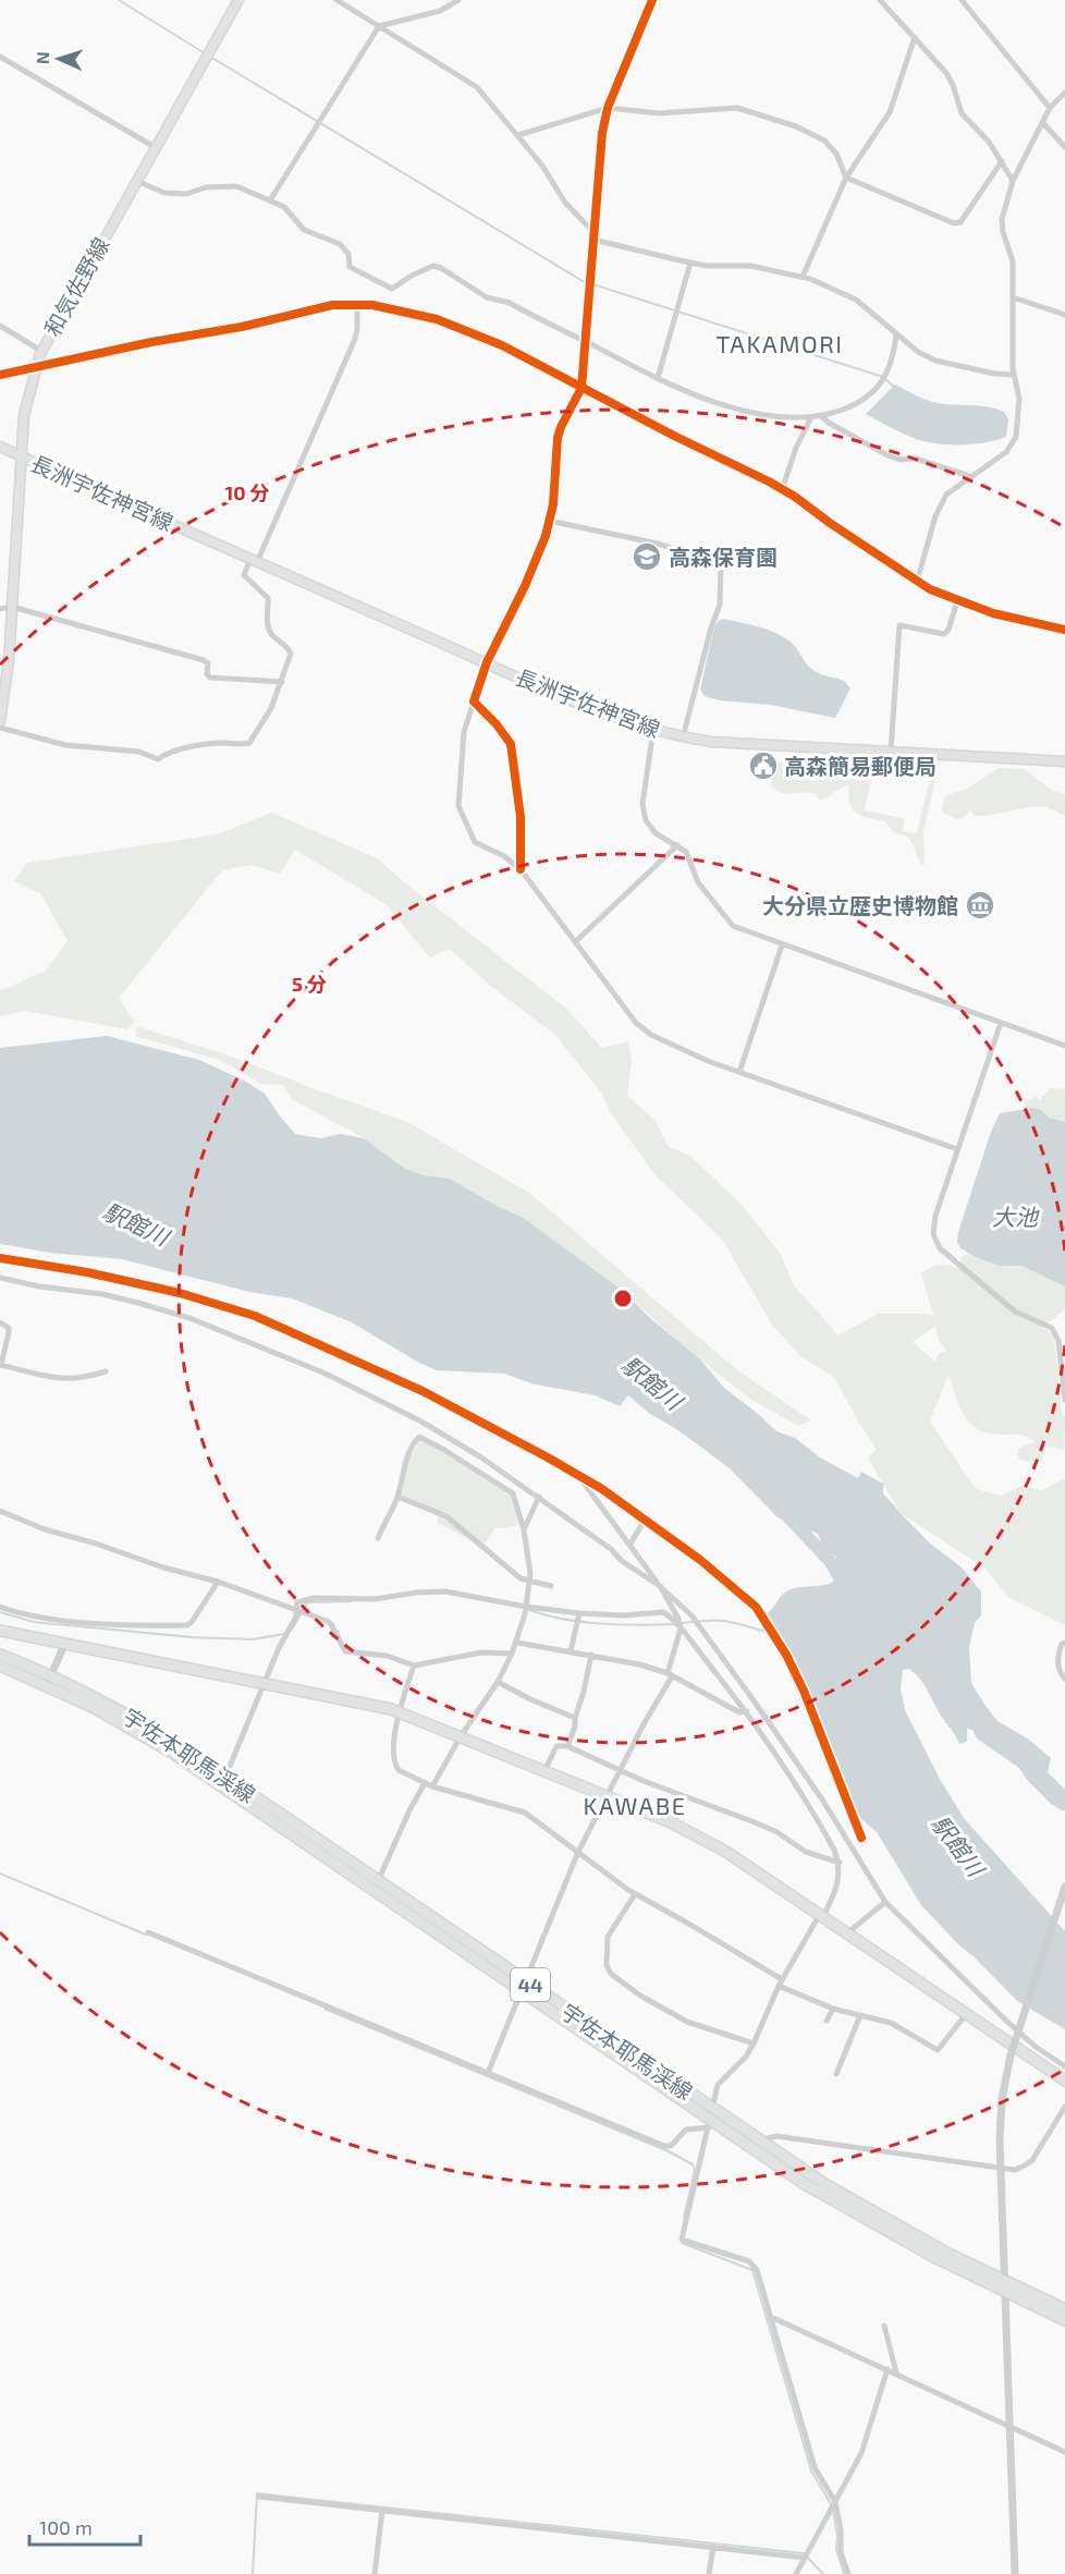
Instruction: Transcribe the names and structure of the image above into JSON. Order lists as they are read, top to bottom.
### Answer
{
  "streets": {
    "main road": [
      "和気佐野線",
      "長洲宇佐神宮線",
      "宇佐本耶馬渓線",
      "44"
    ]
  },
  "crossings": [
    ["和気佐野線", "長洲宇佐神宮線"]
  ],
  "districts": ["TAKAMORI", "KAWABE"],
  "water": ["大池", "駅館川"],
  "places": {
    "school or university": ["高森保育園"],
    "public building": ["高森簡易郵便局"],
    "museum": ["大分県立歴史博物館"]
  },
  "scale_bar": "100 m",
  "north": "left",
  "rings": ["10 分", "5 分"]
}
